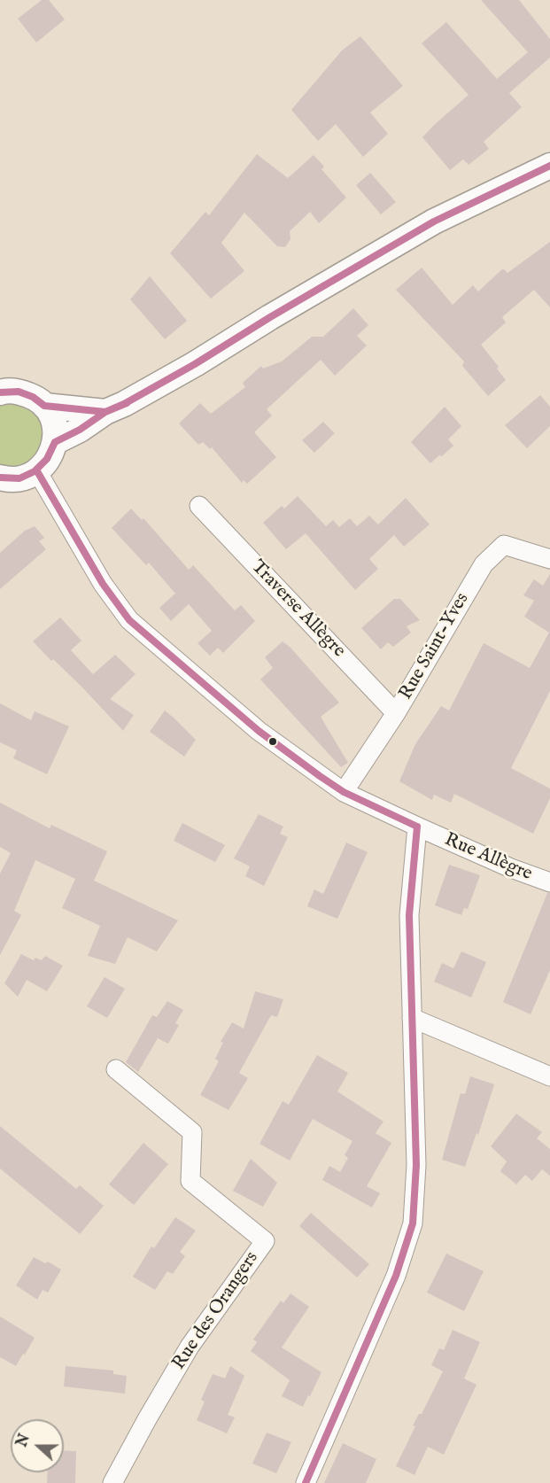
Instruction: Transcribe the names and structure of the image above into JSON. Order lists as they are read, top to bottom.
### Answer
{
  "streets": {
    "street": [
      "Traverse Allègre",
      "Rue Saint-Yves",
      "Rue Allègre",
      "Rue des Orangers"
    ]
  },
  "crossings": [
    ["Traverse Allègre", "Rue Saint-Yves"],
    ["Rue Saint-Yves", "Rue Allègre"]
  ],
  "north": "left"
}
